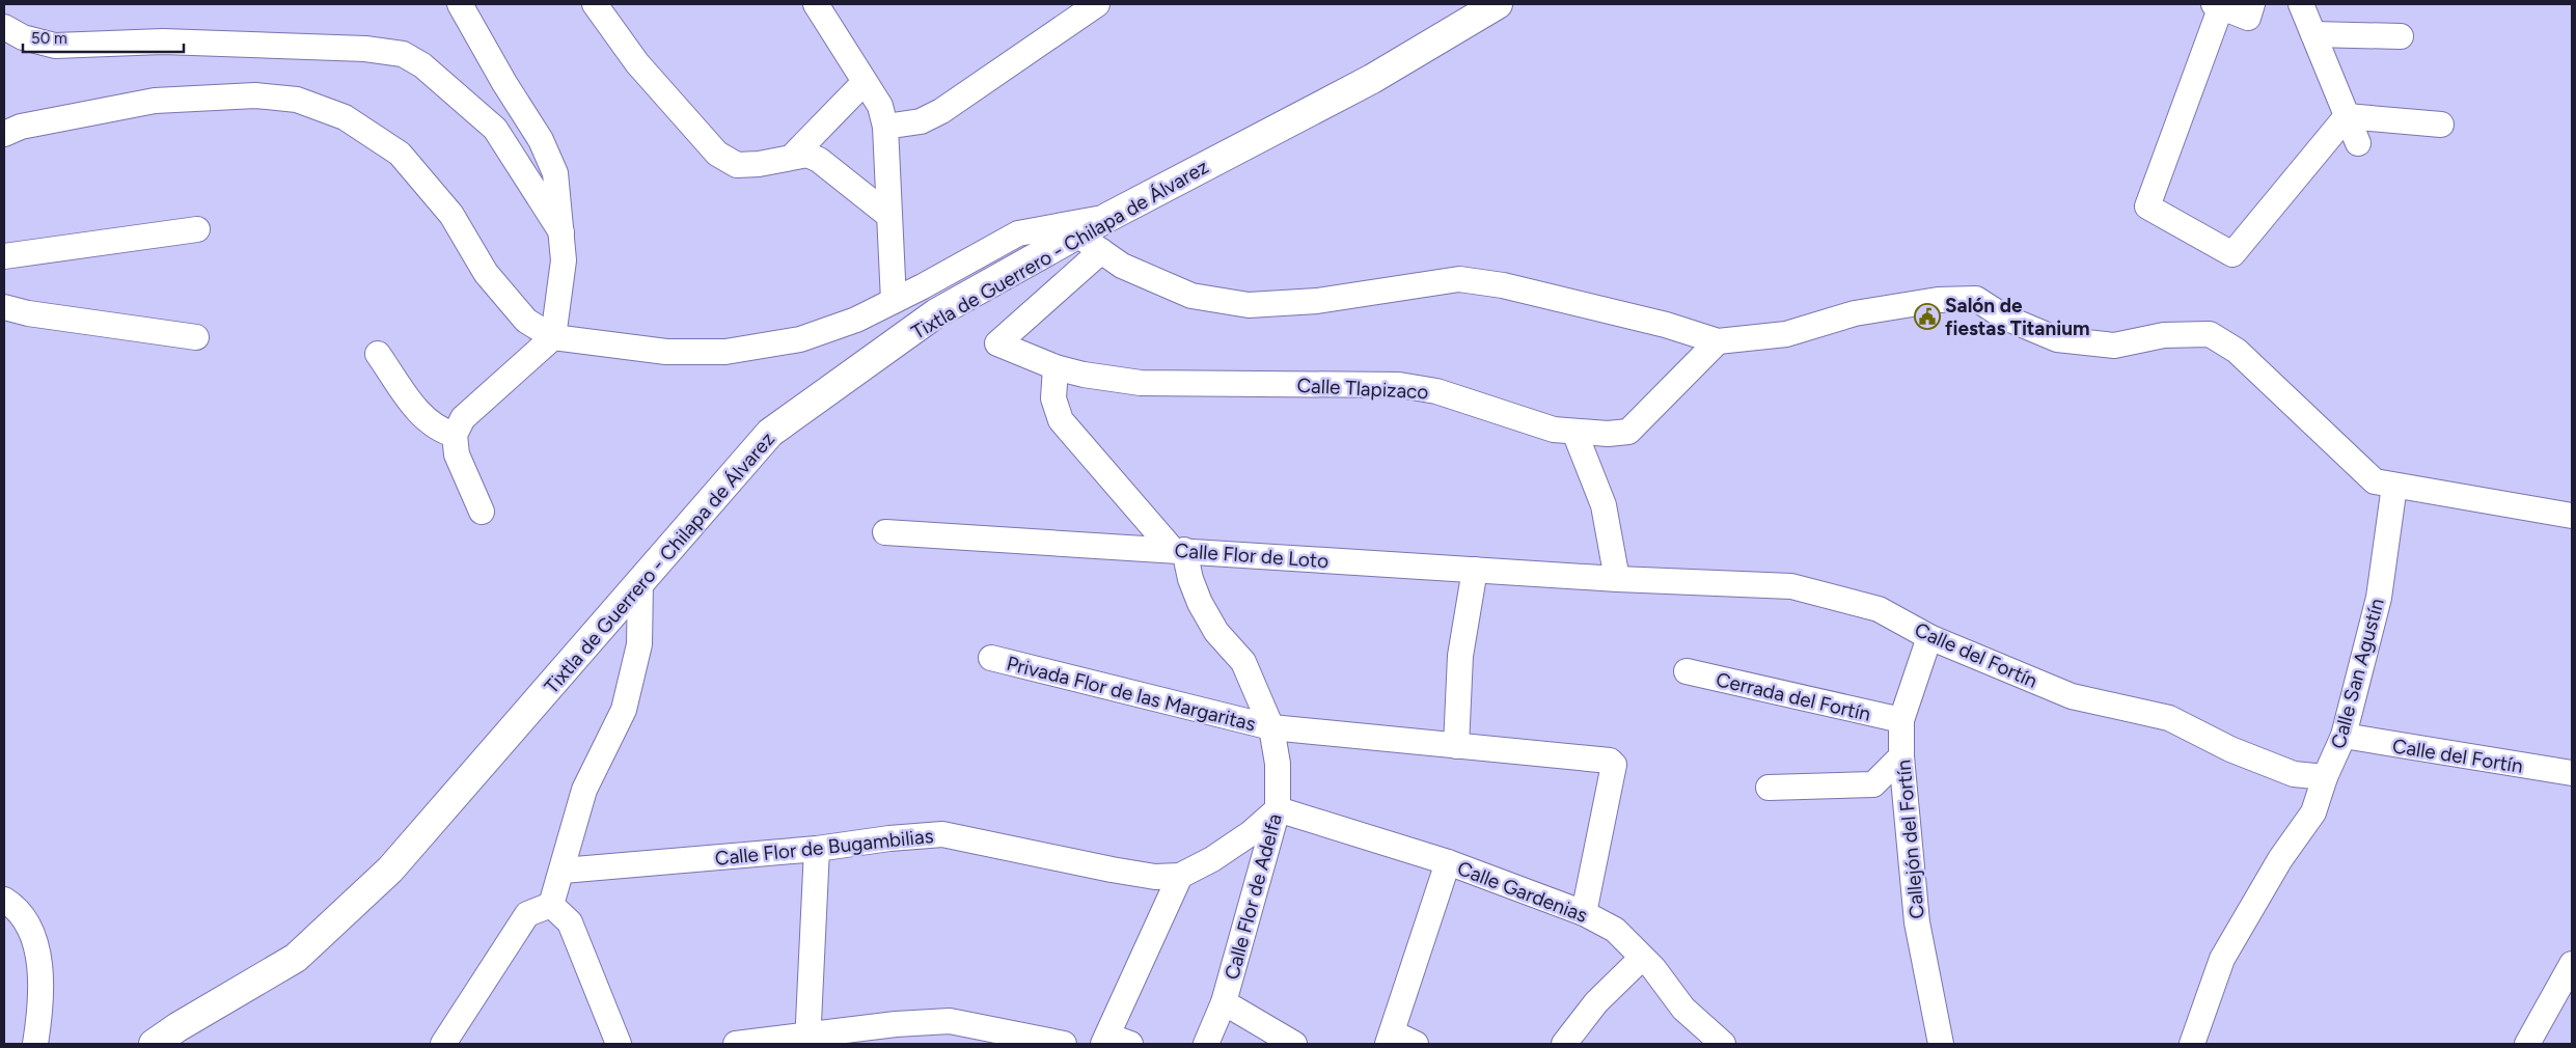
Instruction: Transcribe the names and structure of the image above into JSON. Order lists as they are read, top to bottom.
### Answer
{
  "streets": {
    "main road": ["Tixtla de Guerrero - Chilapa de Álvarez"],
    "street": [
      "Calle Tlapizaco",
      "Calle Flor de Loto",
      "Calle del Fortín",
      "Calle San Agustín",
      "Privada Flor de las Margaritas",
      "Cerrada del Fortín",
      "Callejón del Fortín",
      "Calle Flor de Bugambilias",
      "Calle Gardenias",
      "Calle Flor de Adelfa"
    ]
  },
  "crossings": [
    ["Calle Tlapizaco", "Calle Flor de Adelfa"],
    ["Calle Flor de Loto", "Calle del Fortín"],
    ["Calle Flor de Loto", "Calle Flor de Adelfa"],
    ["Calle del Fortín", "Calle San Agustín"],
    ["Calle del Fortín", "Callejón del Fortín"],
    ["Privada Flor de las Margaritas", "Calle Flor de Adelfa"],
    ["Cerrada del Fortín", "Callejón del Fortín"],
    ["Calle Flor de Bugambilias", "Calle Gardenias"],
    ["Calle Flor de Bugambilias", "Calle Flor de Adelfa"],
    ["Calle Gardenias", "Calle Flor de Adelfa"]
  ],
  "places": {
    "public building": ["Salón de fiestas Titanium"]
  },
  "scale_bar": "50 m"
}
